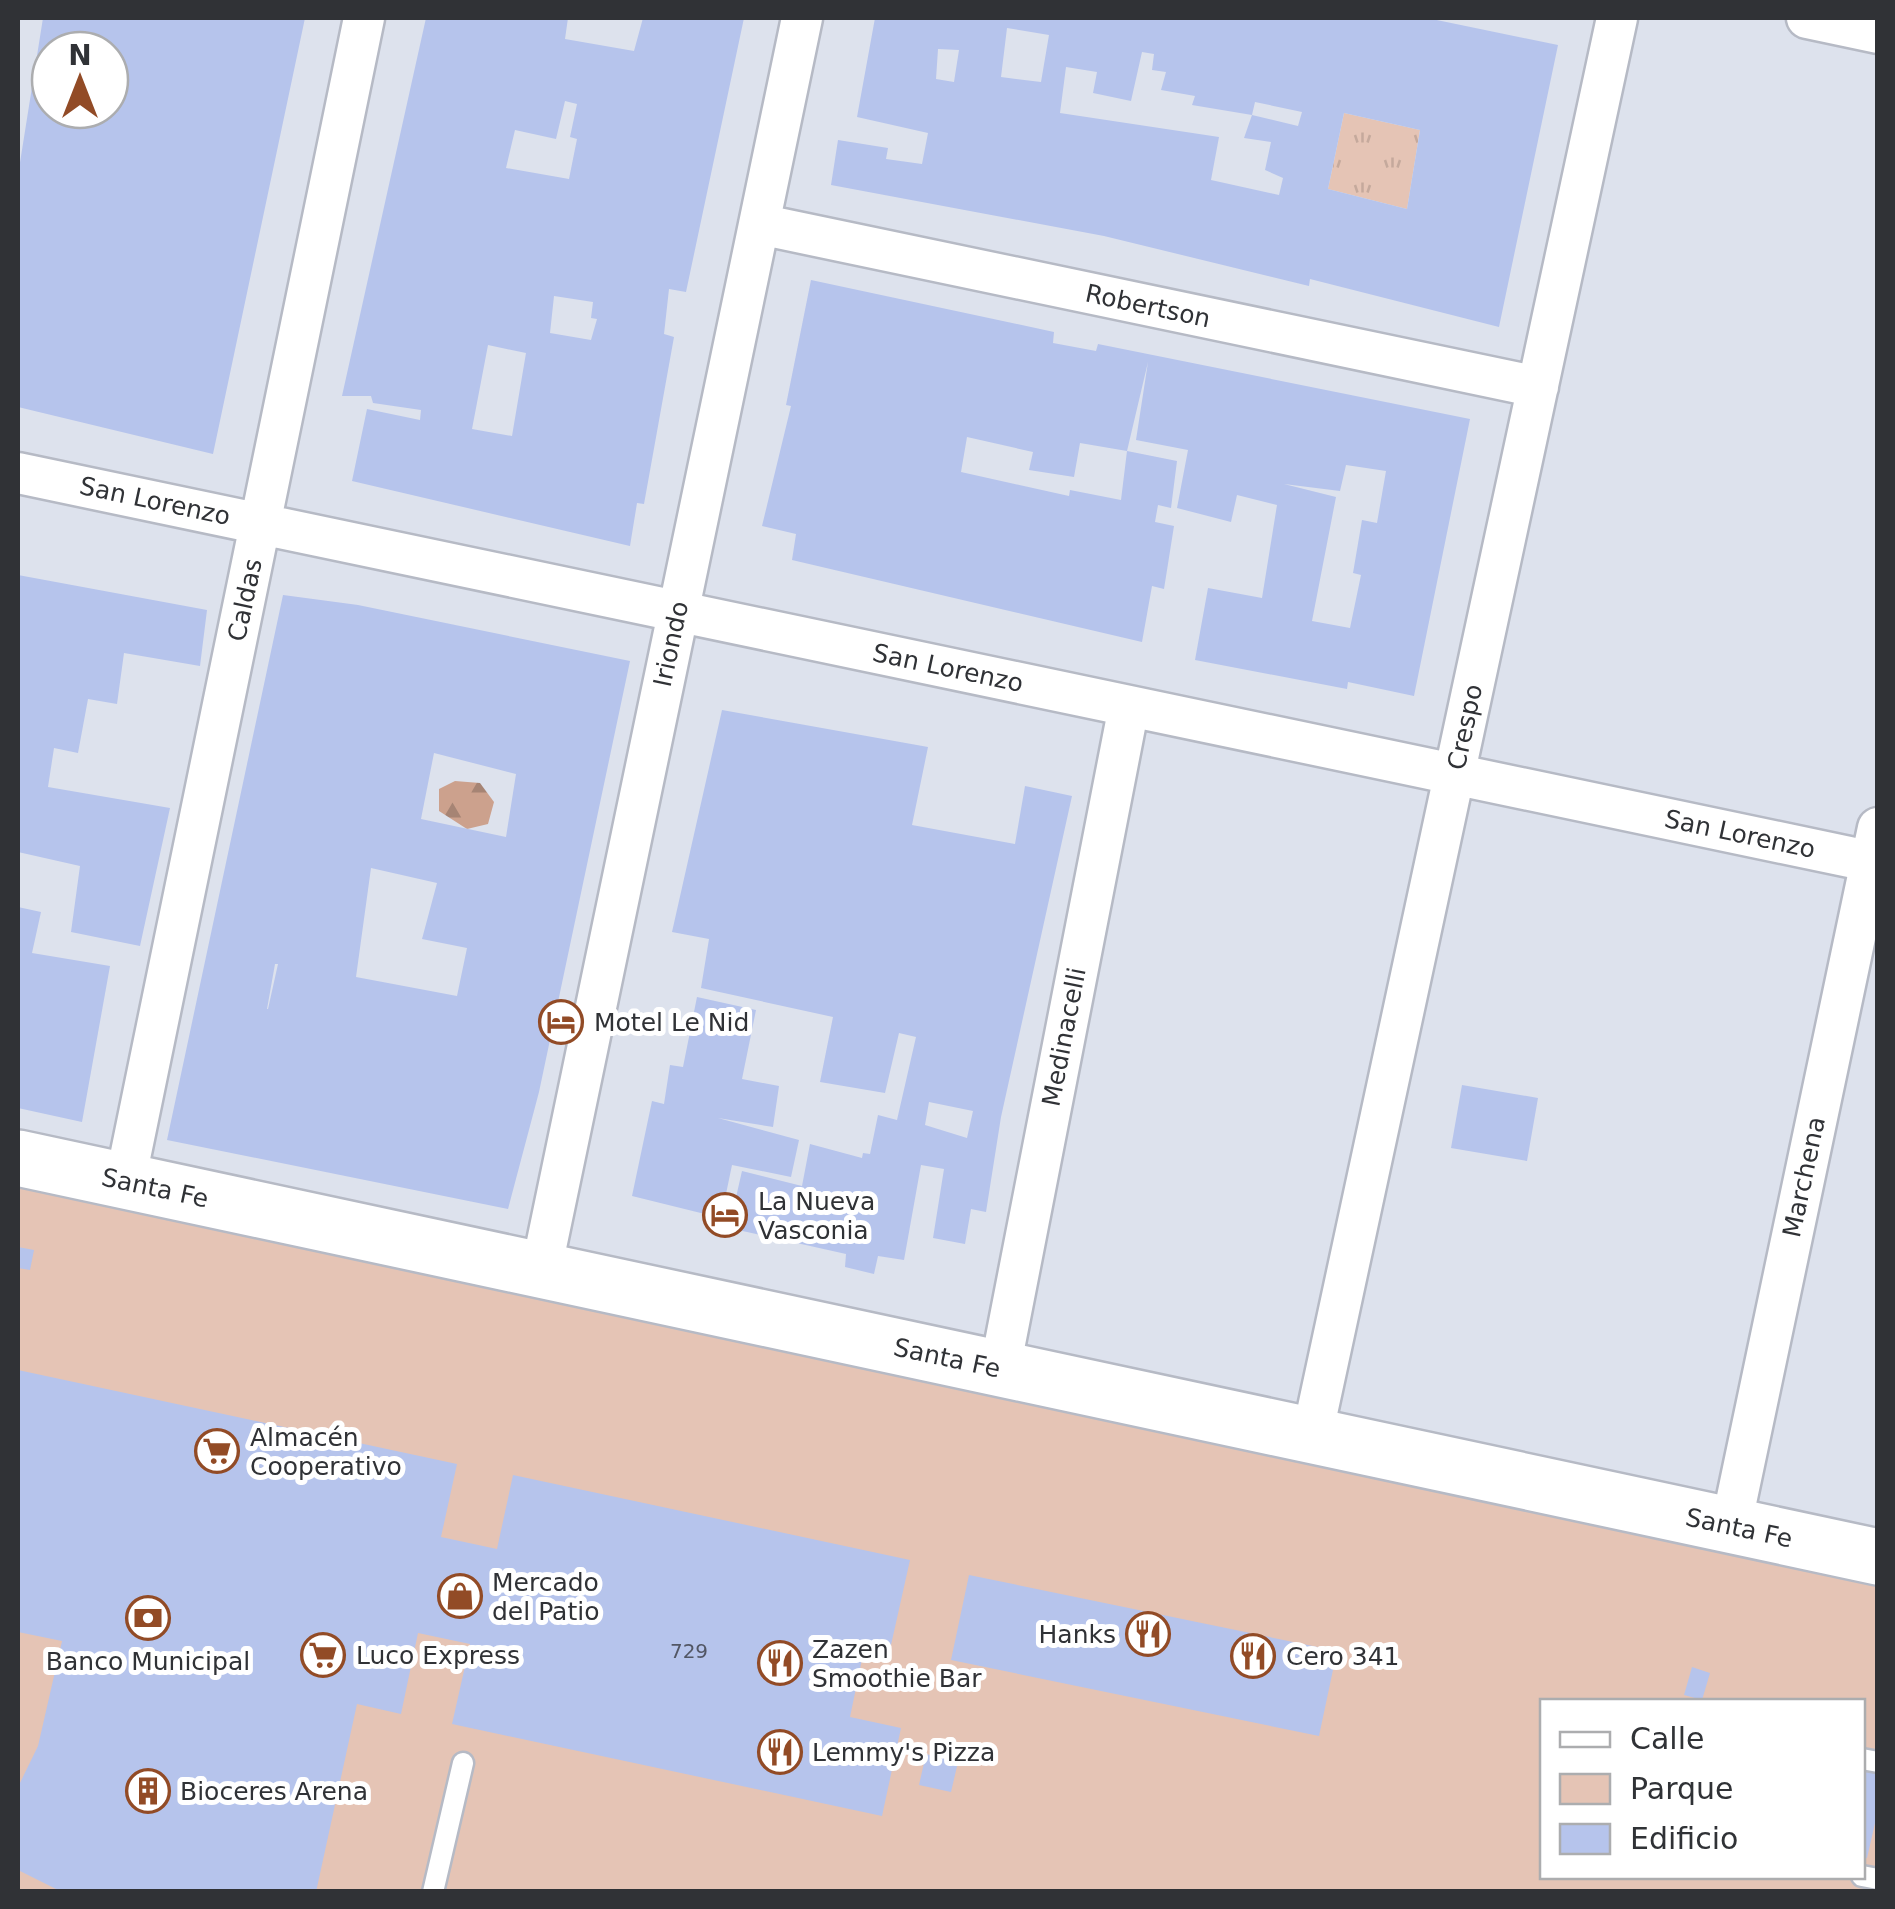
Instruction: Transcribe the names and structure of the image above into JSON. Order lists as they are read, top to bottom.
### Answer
{
  "streets": {
    "main road": ["Santa Fe"],
    "street": [
      "Robertson",
      "San Lorenzo",
      "Caldas",
      "Iriondo",
      "Crespo",
      "Medinacelli",
      "Marchena"
    ]
  },
  "crossings": [
    ["Robertson", "Iriondo"],
    ["Robertson", "Crespo"],
    ["San Lorenzo", "Caldas"],
    ["San Lorenzo", "Iriondo"],
    ["San Lorenzo", "Crespo"],
    ["San Lorenzo", "Medinacelli"],
    ["San Lorenzo", "Marchena"],
    ["Caldas", "Santa Fe"],
    ["Iriondo", "Santa Fe"],
    ["Crespo", "Santa Fe"],
    ["Medinacelli", "Santa Fe"],
    ["Marchena", "Santa Fe"]
  ],
  "places": {
    "hotel": ["Motel Le Nid", "La Nueva Vasconia"],
    "supermarket": ["Almacén Cooperativo", "Luco Express"],
    "shop": ["Mercado del Patio"],
    "bank": ["Banco Municipal"],
    "restaurant": [
      "Hanks",
      "Cero 341",
      "Zazen Smoothie Bar",
      "Lemmy's Pizza"
    ],
    "building": ["Bioceres Arena"]
  },
  "house_numbers": ["729"],
  "legend": ["Calle", "Parque", "Edificio"],
  "north": "top"
}
